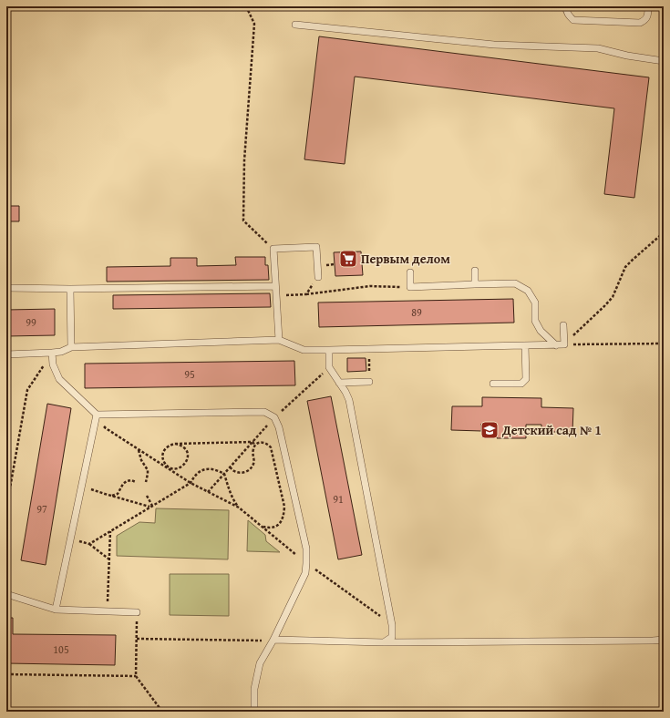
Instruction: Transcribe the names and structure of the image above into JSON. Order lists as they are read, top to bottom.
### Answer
{
  "places": {
    "supermarket": ["Первым делом"],
    "school or university": ["Детский сад № 1"]
  },
  "house_numbers": [
    "89",
    "99",
    "95",
    "91",
    "97",
    "105"
  ]
}
